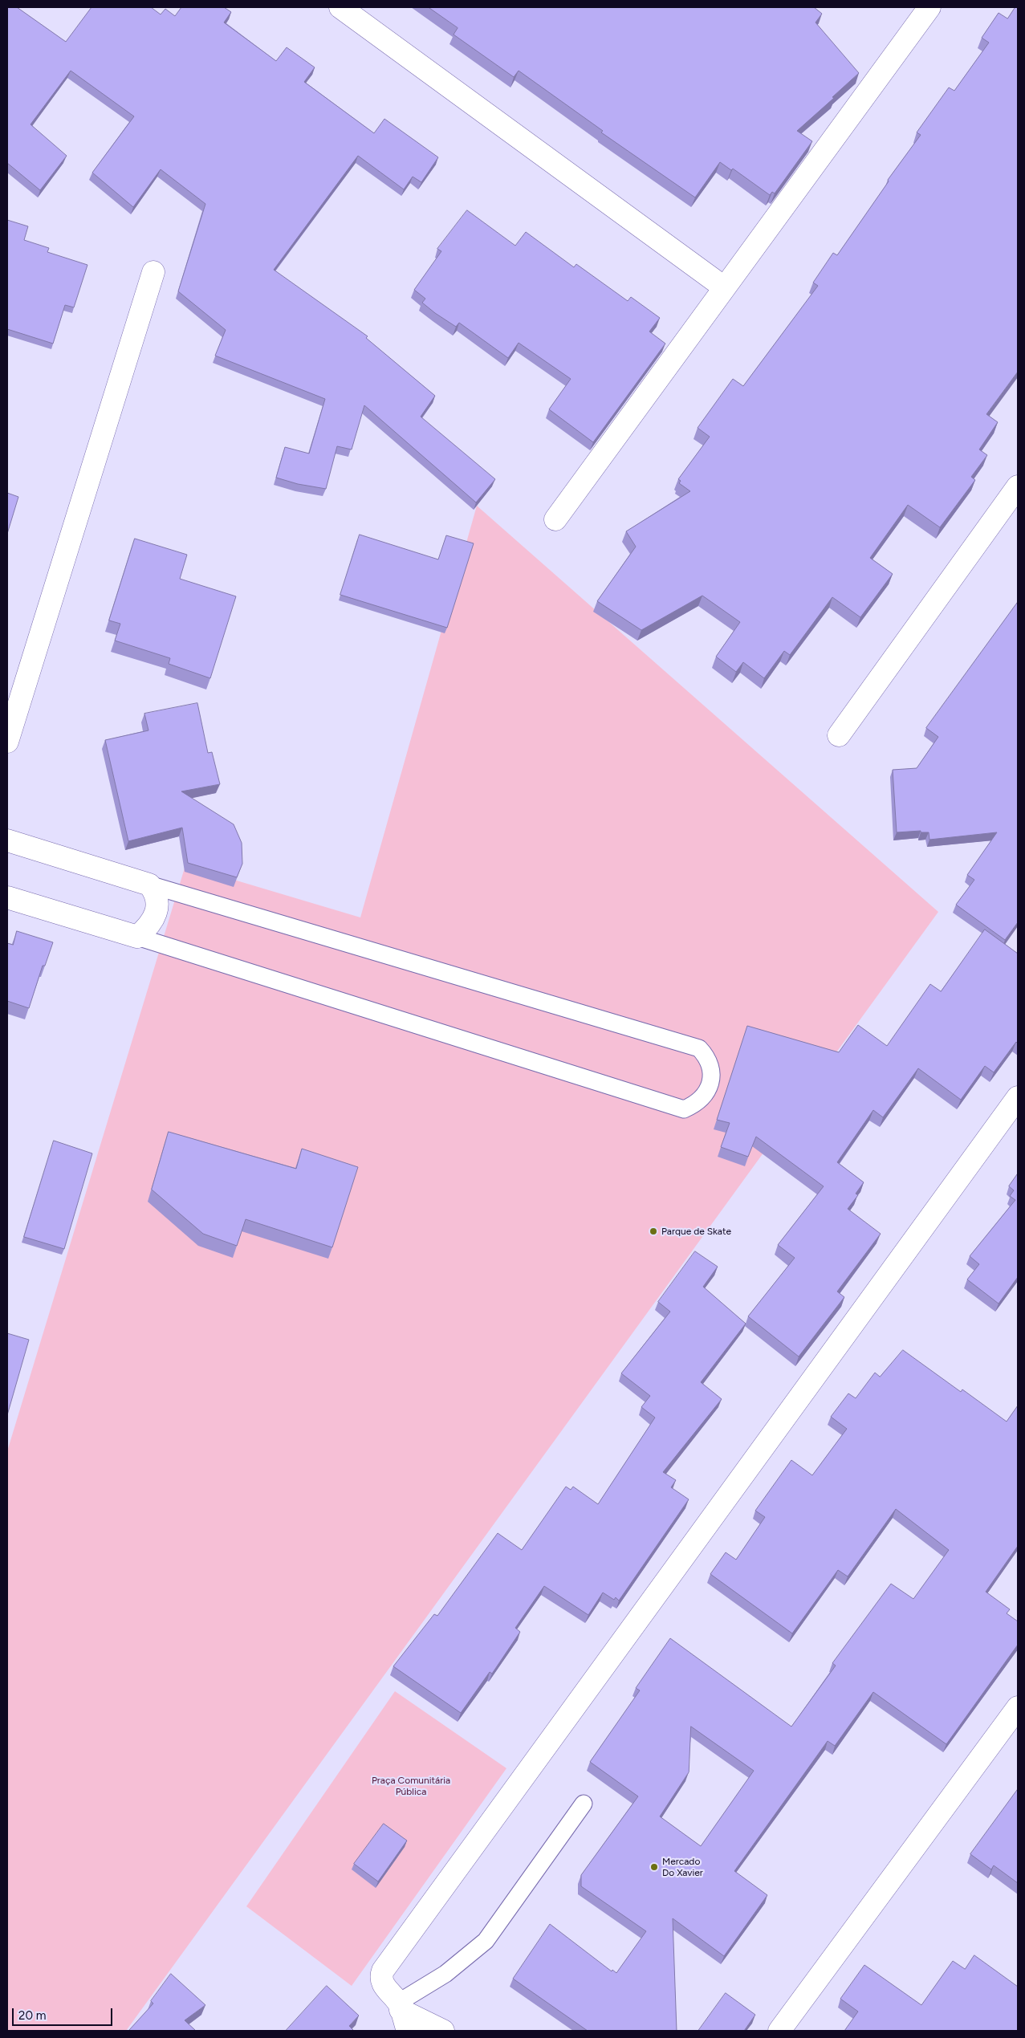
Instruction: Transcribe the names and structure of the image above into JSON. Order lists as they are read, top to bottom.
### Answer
{
  "parks": ["Praça Comunitária Pública"],
  "places": ["Parque de Skate", "Mercado Do Xavier"],
  "scale_bar": "20 m"
}
